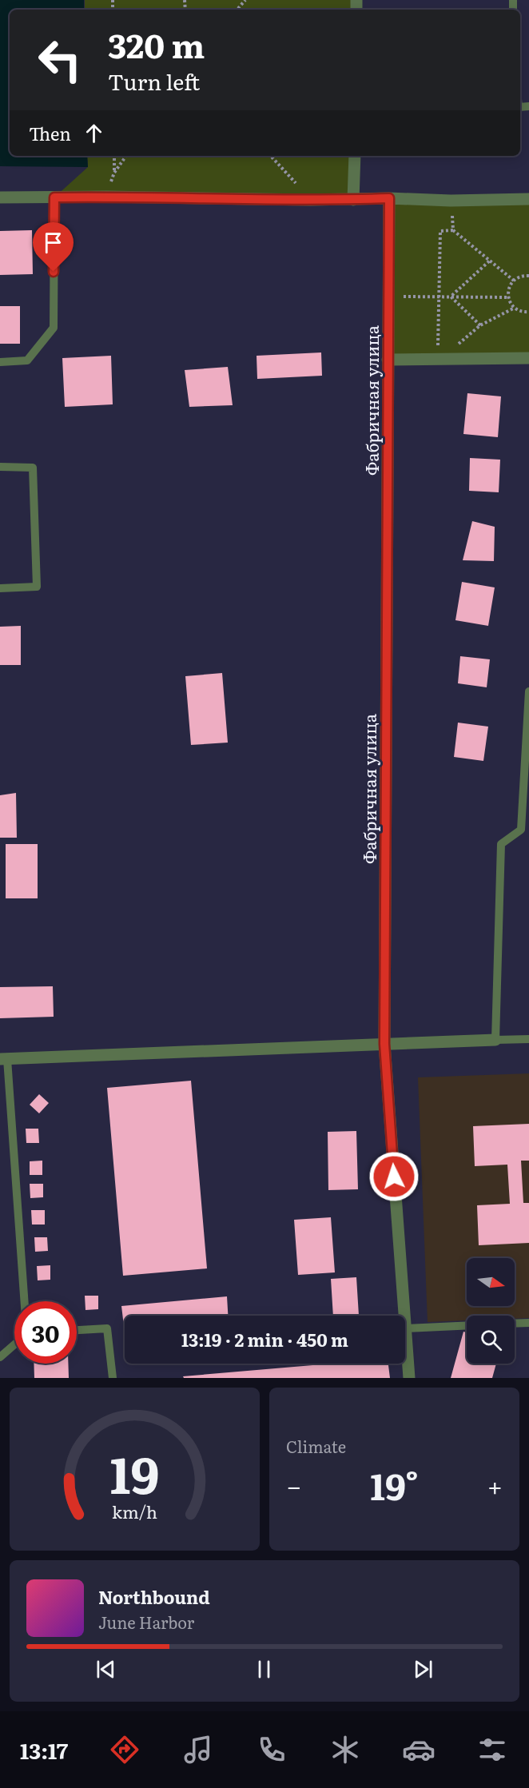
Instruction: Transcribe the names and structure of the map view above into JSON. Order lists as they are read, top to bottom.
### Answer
{
  "streets": {
    "street": ["Фабричная улица"]
  },
  "north": "right",
  "page": {
    "turn": ["320 m", "Turn left"],
    "then": "Then",
    "limit": "30",
    "trip": "13:19 · 2 min · 450 m",
    "tile": "Climate",
    "heat": ["−", "19°", "+"],
    "song": ["Northbound", "June Harbor"],
    "tabs": "13:17",
    "gauge": ["19", "km/h"]
  }
}
